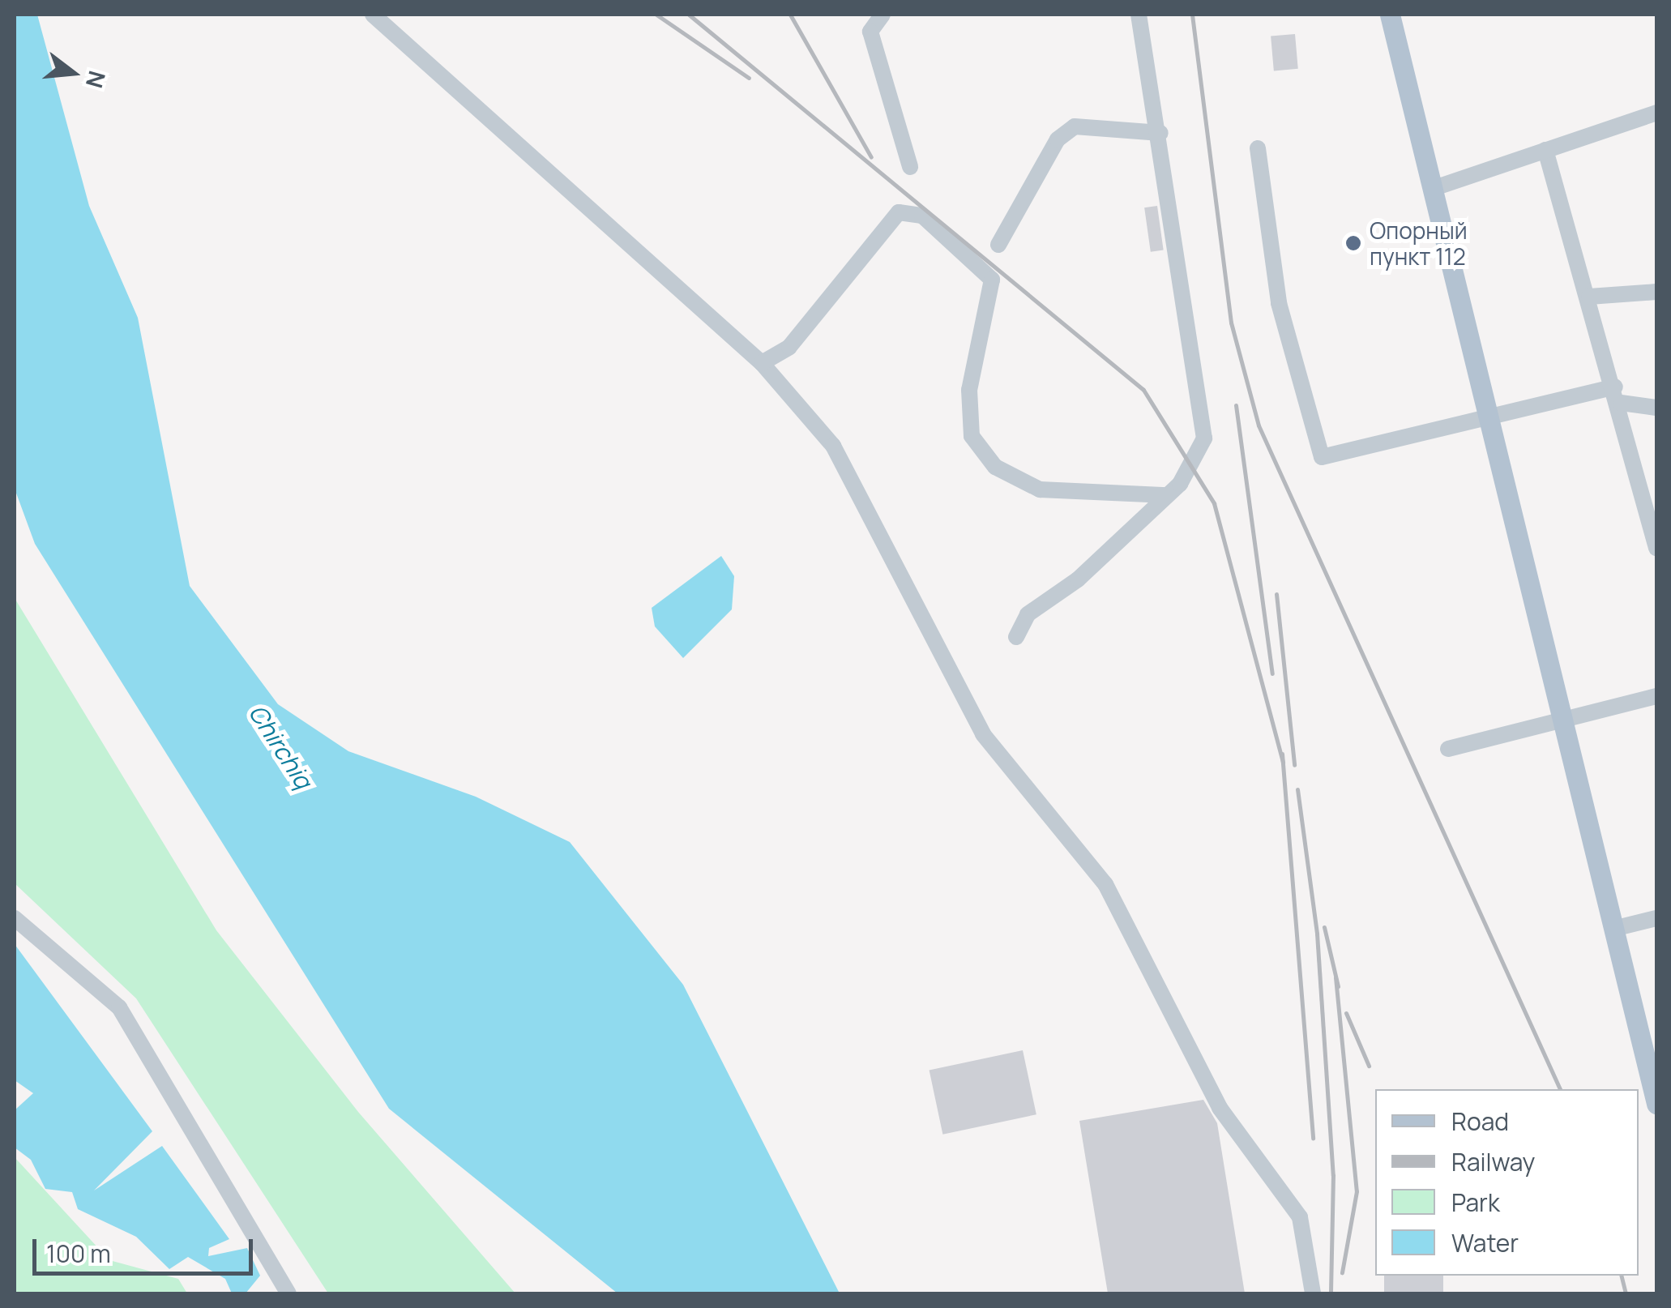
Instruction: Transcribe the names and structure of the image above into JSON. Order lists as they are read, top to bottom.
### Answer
{
  "water": ["Chirchiq"],
  "places": ["Опорный пункт 112"],
  "legend": [
    "Road",
    "Railway",
    "Park",
    "Water"
  ],
  "scale_bar": "100 m",
  "north": "right"
}
